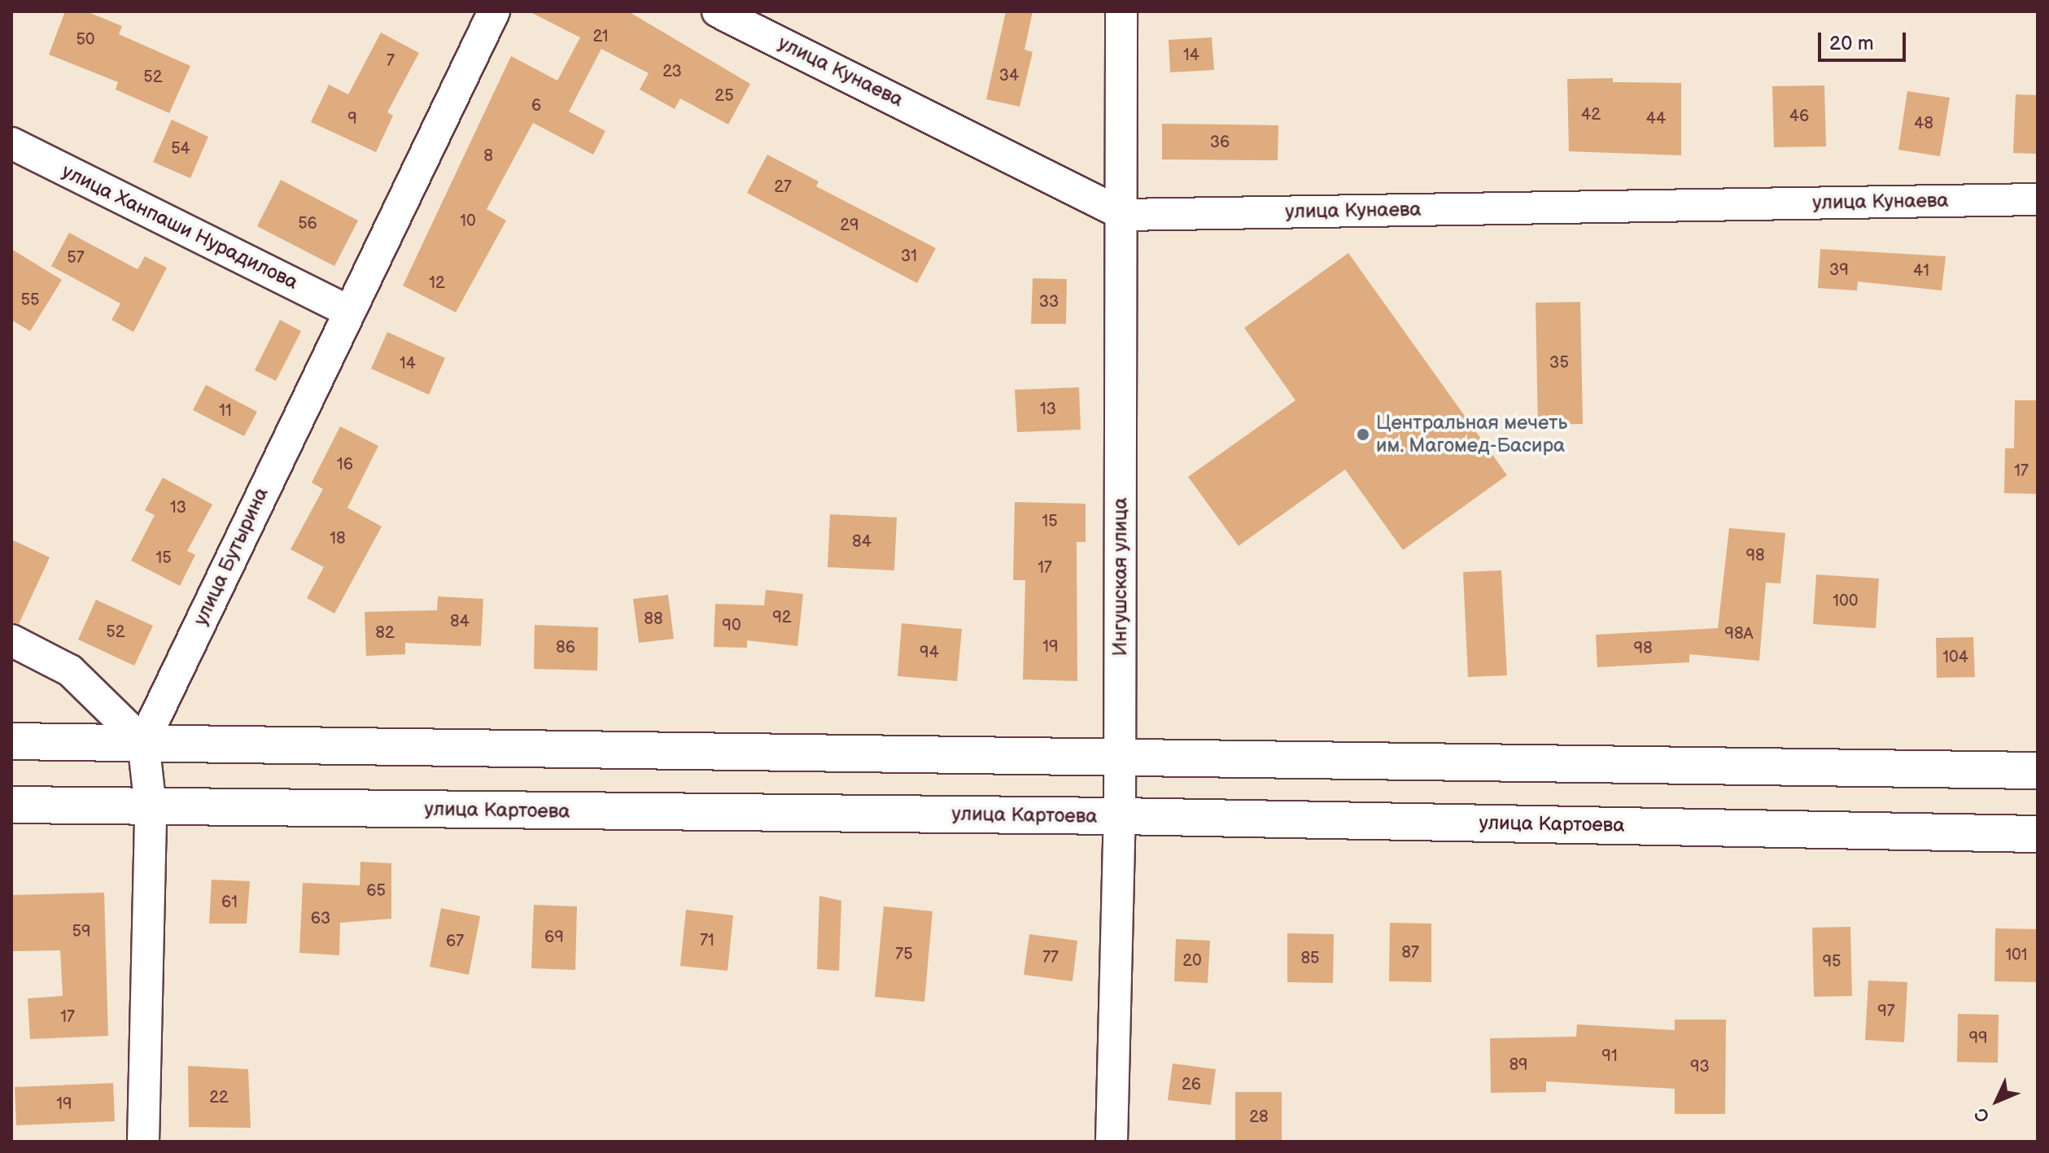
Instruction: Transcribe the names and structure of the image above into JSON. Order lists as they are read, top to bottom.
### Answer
{
  "streets": {
    "main road": ["улица Картоева"],
    "street": [
      "улица Кунаева",
      "улица Ханпаши Нурадилова",
      "улица Бутырина",
      "Ингушская улица"
    ]
  },
  "crossings": [
    ["улица Кунаева", "Ингушская улица"],
    ["улица Ханпаши Нурадилова", "улица Бутырина"],
    ["Ингушская улица", "улица Картоева"]
  ],
  "places": ["Центральная мечеть им. Магомед-Басира"],
  "house_numbers": [
    "21",
    "50",
    "14",
    "7",
    "23",
    "34",
    "52",
    "25",
    "6",
    "42",
    "46",
    "9",
    "44",
    "48",
    "36",
    "54",
    "8",
    "27",
    "10",
    "56",
    "29",
    "31",
    "57",
    "39",
    "41",
    "12",
    "55",
    "33",
    "35",
    "14",
    "13",
    "11",
    "16",
    "17",
    "13",
    "15",
    "18",
    "84",
    "98",
    "15",
    "17",
    "100",
    "92",
    "88",
    "84",
    "90",
    "52",
    "82",
    "98А",
    "19",
    "86",
    "98",
    "94",
    "104",
    "65",
    "61",
    "63",
    "59",
    "69",
    "71",
    "67",
    "87",
    "75",
    "101",
    "77",
    "85",
    "20",
    "95",
    "97",
    "17",
    "99",
    "91",
    "89",
    "93",
    "26",
    "22",
    "19",
    "28"
  ],
  "scale_bar": "20 m",
  "north": "bottom left"
}
